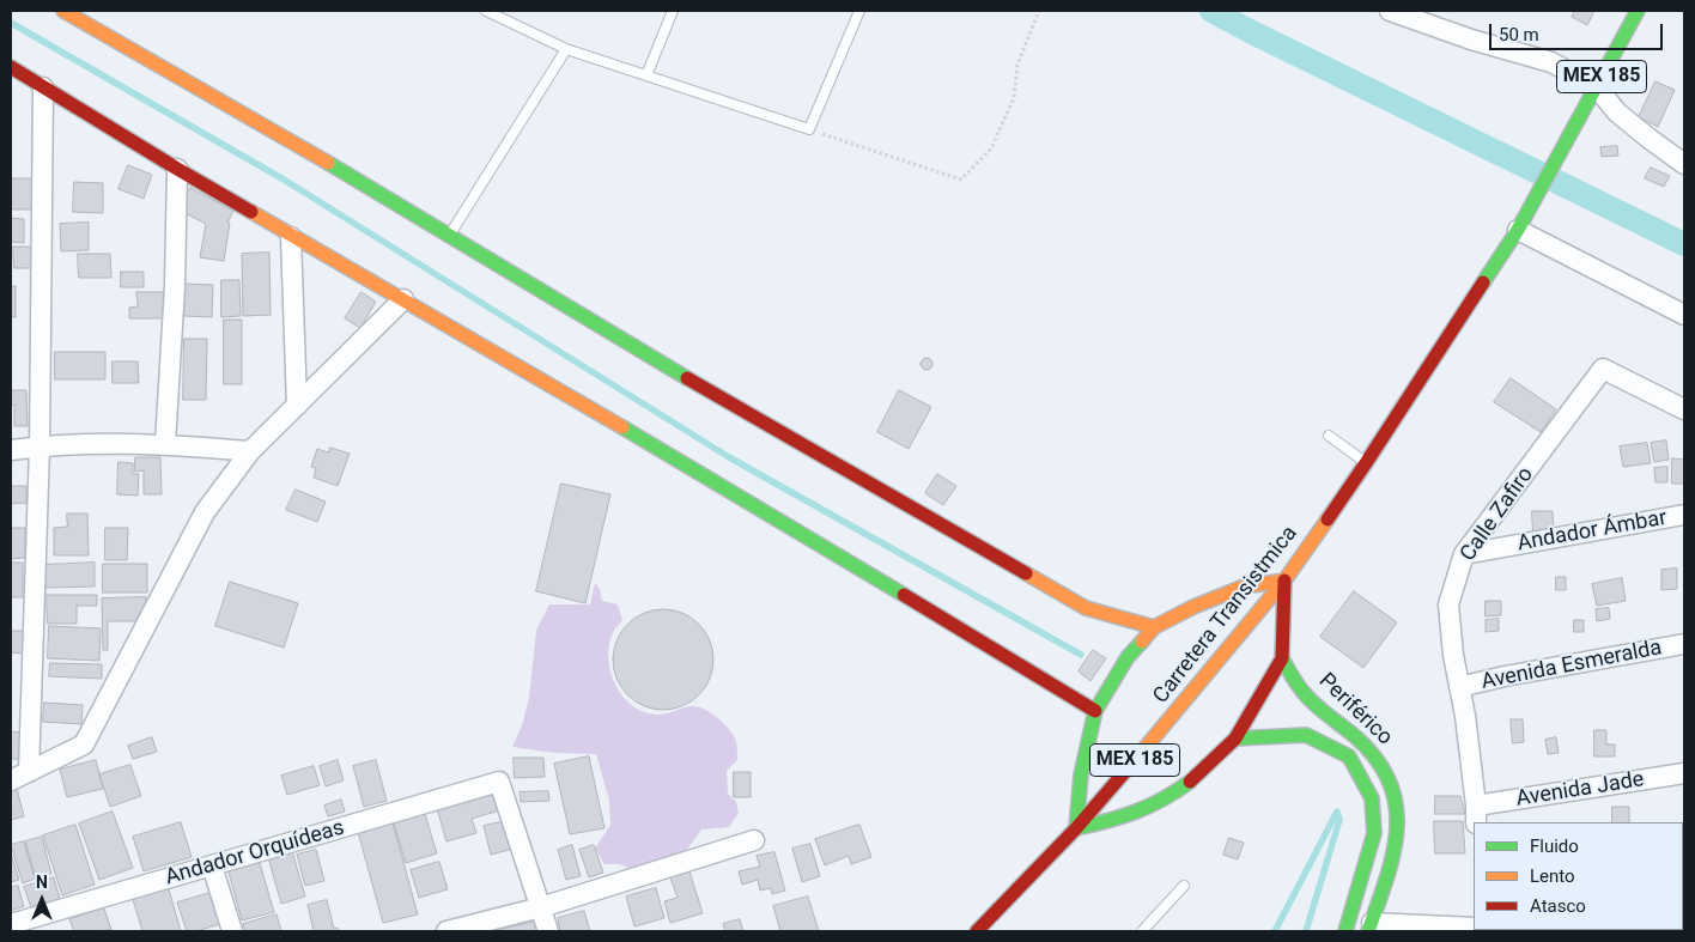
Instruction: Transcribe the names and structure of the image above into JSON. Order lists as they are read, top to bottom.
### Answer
{
  "streets": {
    "main road": ["MEX 185", "Carretera Transistmica", "Periférico"],
    "street": [
      "Calle Zafiro",
      "Andador Ámbar",
      "Avenida Esmeralda",
      "Avenida Jade",
      "Andador Orquídeas"
    ]
  },
  "crossings": [
    ["MEX 185", "Carretera Transistmica"],
    ["Calle Zafiro", "Andador Ámbar"],
    ["Calle Zafiro", "Avenida Esmeralda"],
    ["Calle Zafiro", "Avenida Jade"]
  ],
  "legend": ["Fluido", "Lento", "Atasco"],
  "scale_bar": "50 m",
  "north": "top"
}
